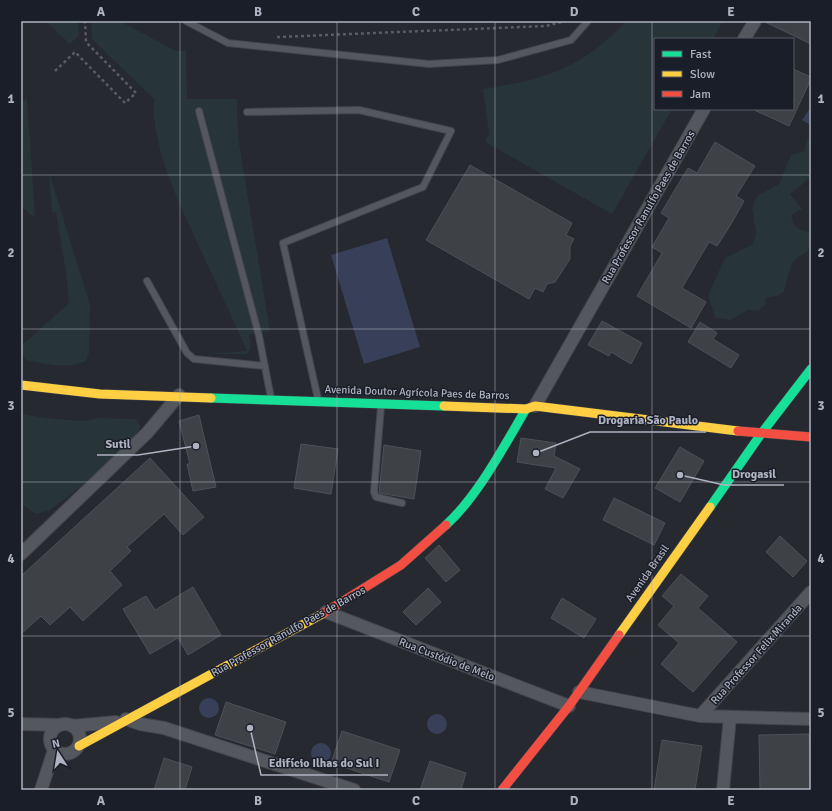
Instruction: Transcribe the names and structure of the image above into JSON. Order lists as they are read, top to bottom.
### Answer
{
  "streets": {
    "street": [
      "Rua Professor Ranulfo Paes de Barros",
      "Avenida Doutor Agrícola Paes de Barros",
      "Avenida Brasil",
      "Rua Professor Felix Miranda",
      "Rua Custódio de Melo"
    ]
  },
  "crossings": [
    ["Rua Professor Ranulfo Paes de Barros", "Avenida Doutor Agrícola Paes de Barros"],
    ["Rua Professor Ranulfo Paes de Barros", "Rua Custódio de Melo"],
    ["Avenida Doutor Agrícola Paes de Barros", "Avenida Brasil"],
    ["Avenida Brasil", "Rua Custódio de Melo"]
  ],
  "places": [
    "Sutil",
    "Drogaria São Paulo",
    "Drogasil",
    "Edifício Ilhas do Sul I"
  ],
  "legend": ["Fast", "Slow", "Jam"],
  "north": "top",
  "grid": {
    "columns": [
      "A",
      "B",
      "C",
      "D",
      "E"
    ],
    "rows": [
      "1",
      "2",
      "3",
      "4",
      "5"
    ]
  }
}
